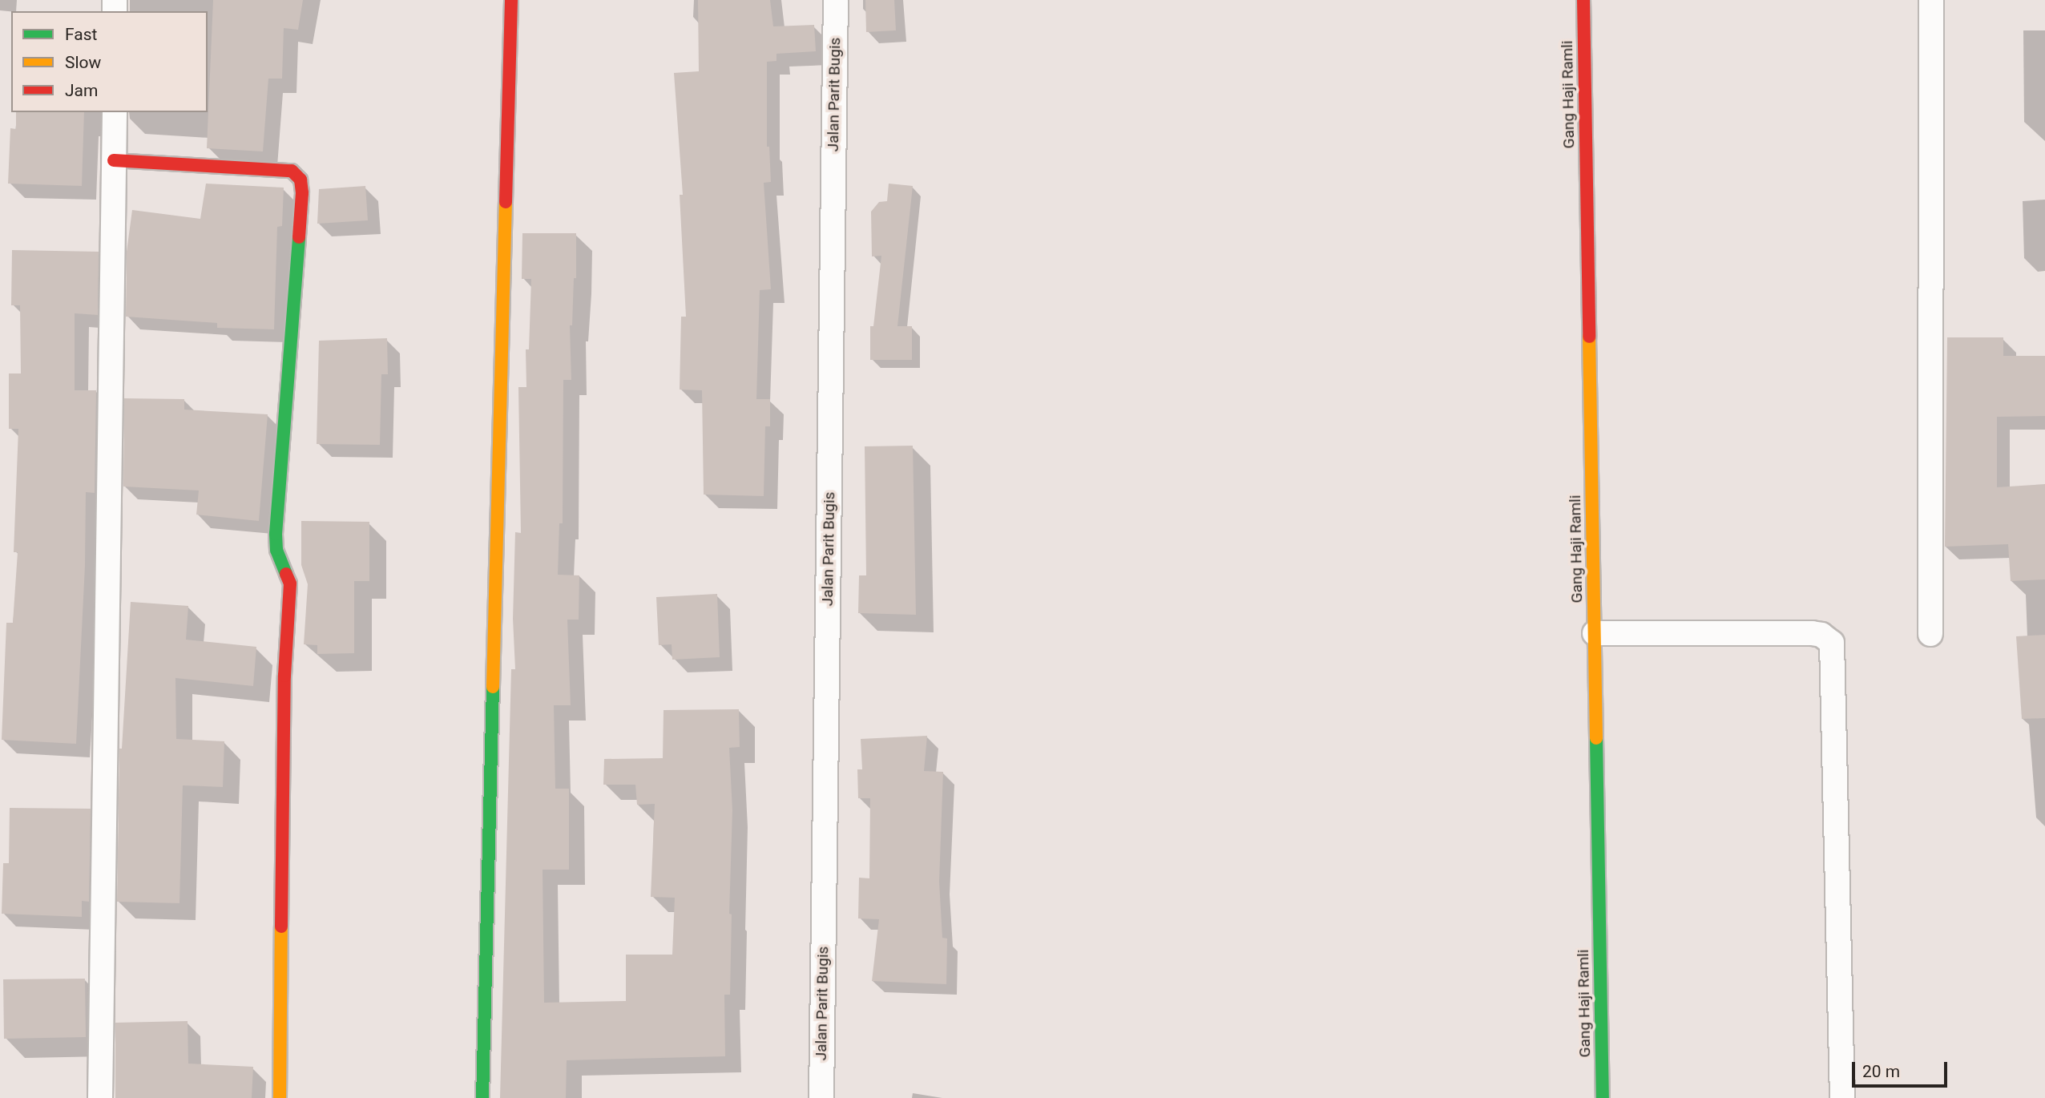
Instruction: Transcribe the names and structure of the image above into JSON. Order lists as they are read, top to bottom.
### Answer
{
  "streets": {
    "street": ["Jalan Parit Bugis", "Gang Haji Ramli"]
  },
  "legend": ["Fast", "Slow", "Jam"],
  "scale_bar": "20 m"
}
